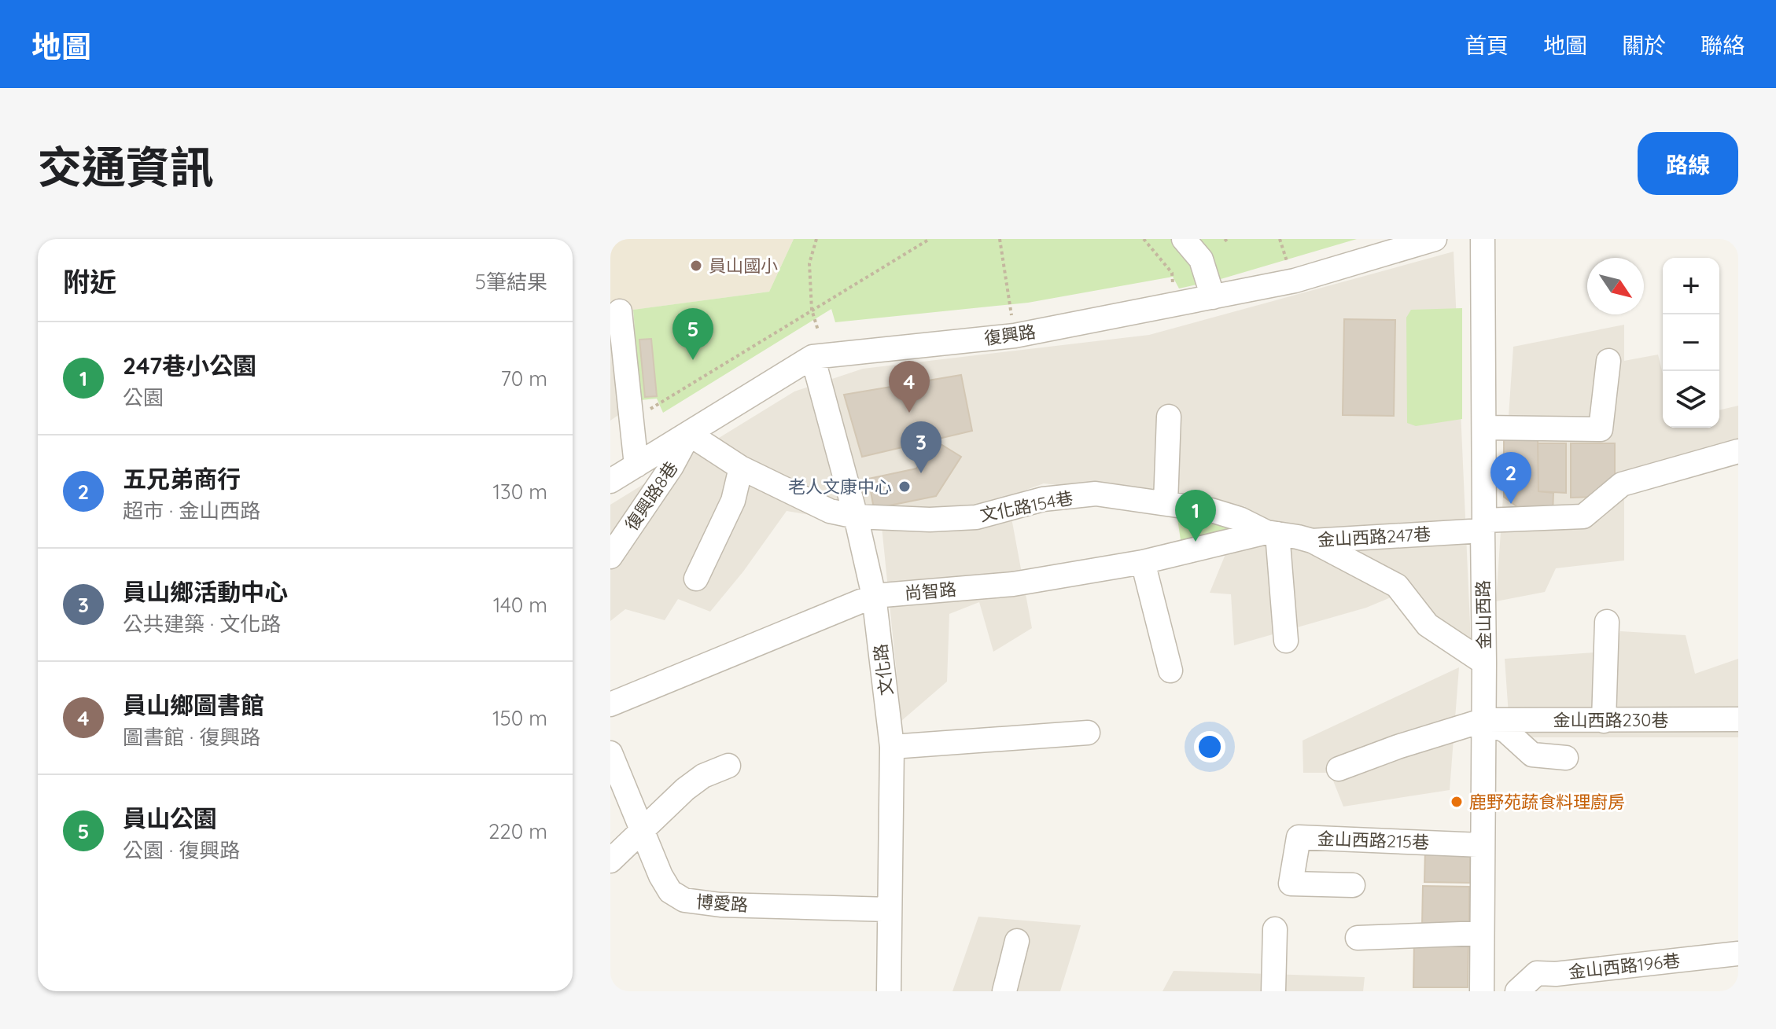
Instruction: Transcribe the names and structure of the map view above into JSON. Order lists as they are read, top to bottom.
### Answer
{
  "streets": {
    "street": [
      "復興路",
      "復興路8巷",
      "文化路154巷",
      "金山西路247巷",
      "尚智路",
      "金山西路",
      "文化路",
      "金山西路230巷",
      "金山西路215巷",
      "博愛路",
      "金山西路196巷"
    ]
  },
  "crossings": [
    ["復興路", "復興路8巷"],
    ["復興路", "文化路154巷"],
    ["復興路", "文化路"],
    ["復興路8巷", "文化路154巷"],
    ["文化路154巷", "金山西路247巷"],
    ["文化路154巷", "尚智路"],
    ["文化路154巷", "文化路"],
    ["金山西路247巷", "尚智路"],
    ["金山西路247巷", "金山西路"],
    ["尚智路", "文化路"],
    ["金山西路", "金山西路230巷"],
    ["金山西路", "金山西路215巷"],
    ["文化路", "博愛路"]
  ],
  "places": ["員山國小", "老人文康中心", "鹿野苑蔬食料理廚房"],
  "north": "bottom right",
  "page": {
    "header": "地圖",
    "nav": [
      "首頁",
      "地圖",
      "關於",
      "聯絡"
    ],
    "title": "交通資訊",
    "buttons": "路線",
    "heading": ["附近", "5筆結果"],
    "map_buttons": ["+", "−"],
    "pins": [
      "5",
      "4",
      "3",
      "2",
      "1"
    ],
    "list": [
      {
        "mark": "1",
        "name": "247巷小公園",
        "note": "公園",
        "value": "70 m"
      },
      {
        "mark": "2",
        "name": "五兄弟商行",
        "note": "超市 · 金山西路",
        "value": "130 m"
      },
      {
        "mark": "3",
        "name": "員山鄉活動中心",
        "note": "公共建築 · 文化路",
        "value": "140 m"
      },
      {
        "mark": "4",
        "name": "員山鄉圖書館",
        "note": "圖書館 · 復興路",
        "value": "150 m"
      },
      {
        "mark": "5",
        "name": "員山公園",
        "note": "公園 · 復興路",
        "value": "220 m"
      }
    ]
  }
}
